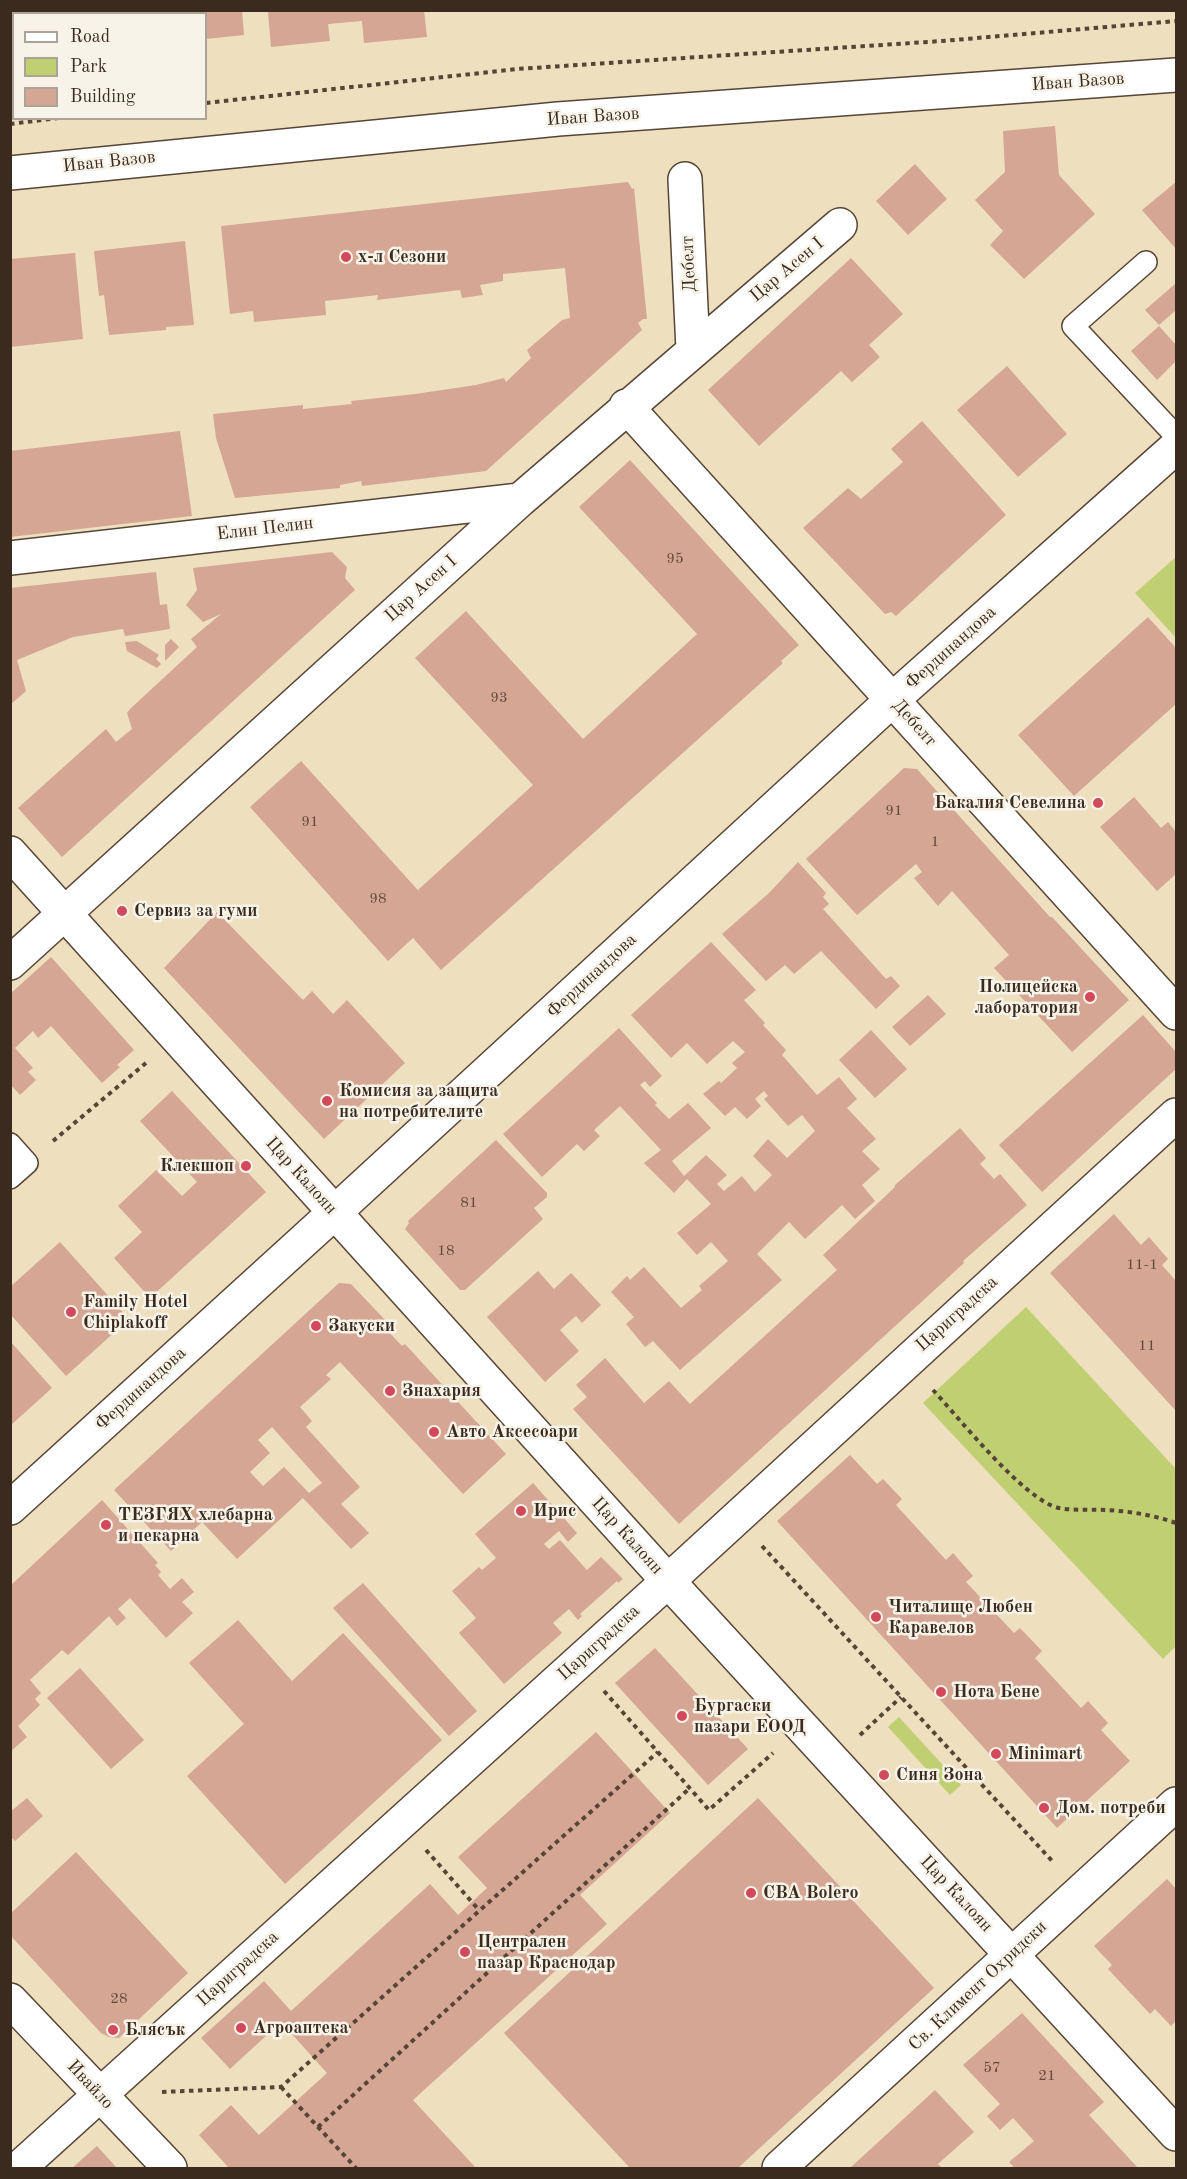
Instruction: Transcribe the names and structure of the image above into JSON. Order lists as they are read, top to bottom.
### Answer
{
  "streets": {
    "street": [
      "Иван Вазов",
      "Дебелт",
      "Цар Асен I",
      "Елин Пелин",
      "Фердинандова",
      "Цар Калоян",
      "Цариградска",
      "Св. Климент Охридски",
      "Ивайло"
    ]
  },
  "crossings": [
    ["Дебелт", "Цар Асен I"],
    ["Дебелт", "Фердинандова"],
    ["Цар Асен I", "Елин Пелин"],
    ["Цар Асен I", "Цар Калоян"],
    ["Фердинандова", "Цар Калоян"],
    ["Цар Калоян", "Цариградска"],
    ["Цар Калоян", "Св. Климент Охридски"],
    ["Цариградска", "Ивайло"]
  ],
  "places": [
    "х-л Сезони",
    "Бакалия Севелина",
    "Сервиз за гуми",
    "Полицейска лаборатория",
    "Комисия за защита на потребителите",
    "Клекшоп",
    "Family Hotel Chiplakoff",
    "Закуски",
    "Знахария",
    "Авто Аксесоари",
    "Ирис",
    "ТЕЗГЯХ хлебарна и пекарна",
    "Читалище Любен Каравелов",
    "Нота Бене",
    "Бургаски пазари ЕООД",
    "Minimart",
    "Синя Зона",
    "Дом. потреби",
    "CBA Bolero",
    "Централен пазар Краснодар",
    "Агроаптека",
    "Блясък"
  ],
  "house_numbers": [
    "95",
    "93",
    "91",
    "91",
    "1",
    "98",
    "81",
    "18",
    "11-1",
    "11",
    "28",
    "57",
    "21"
  ],
  "legend": ["Road", "Park", "Building"]
}
